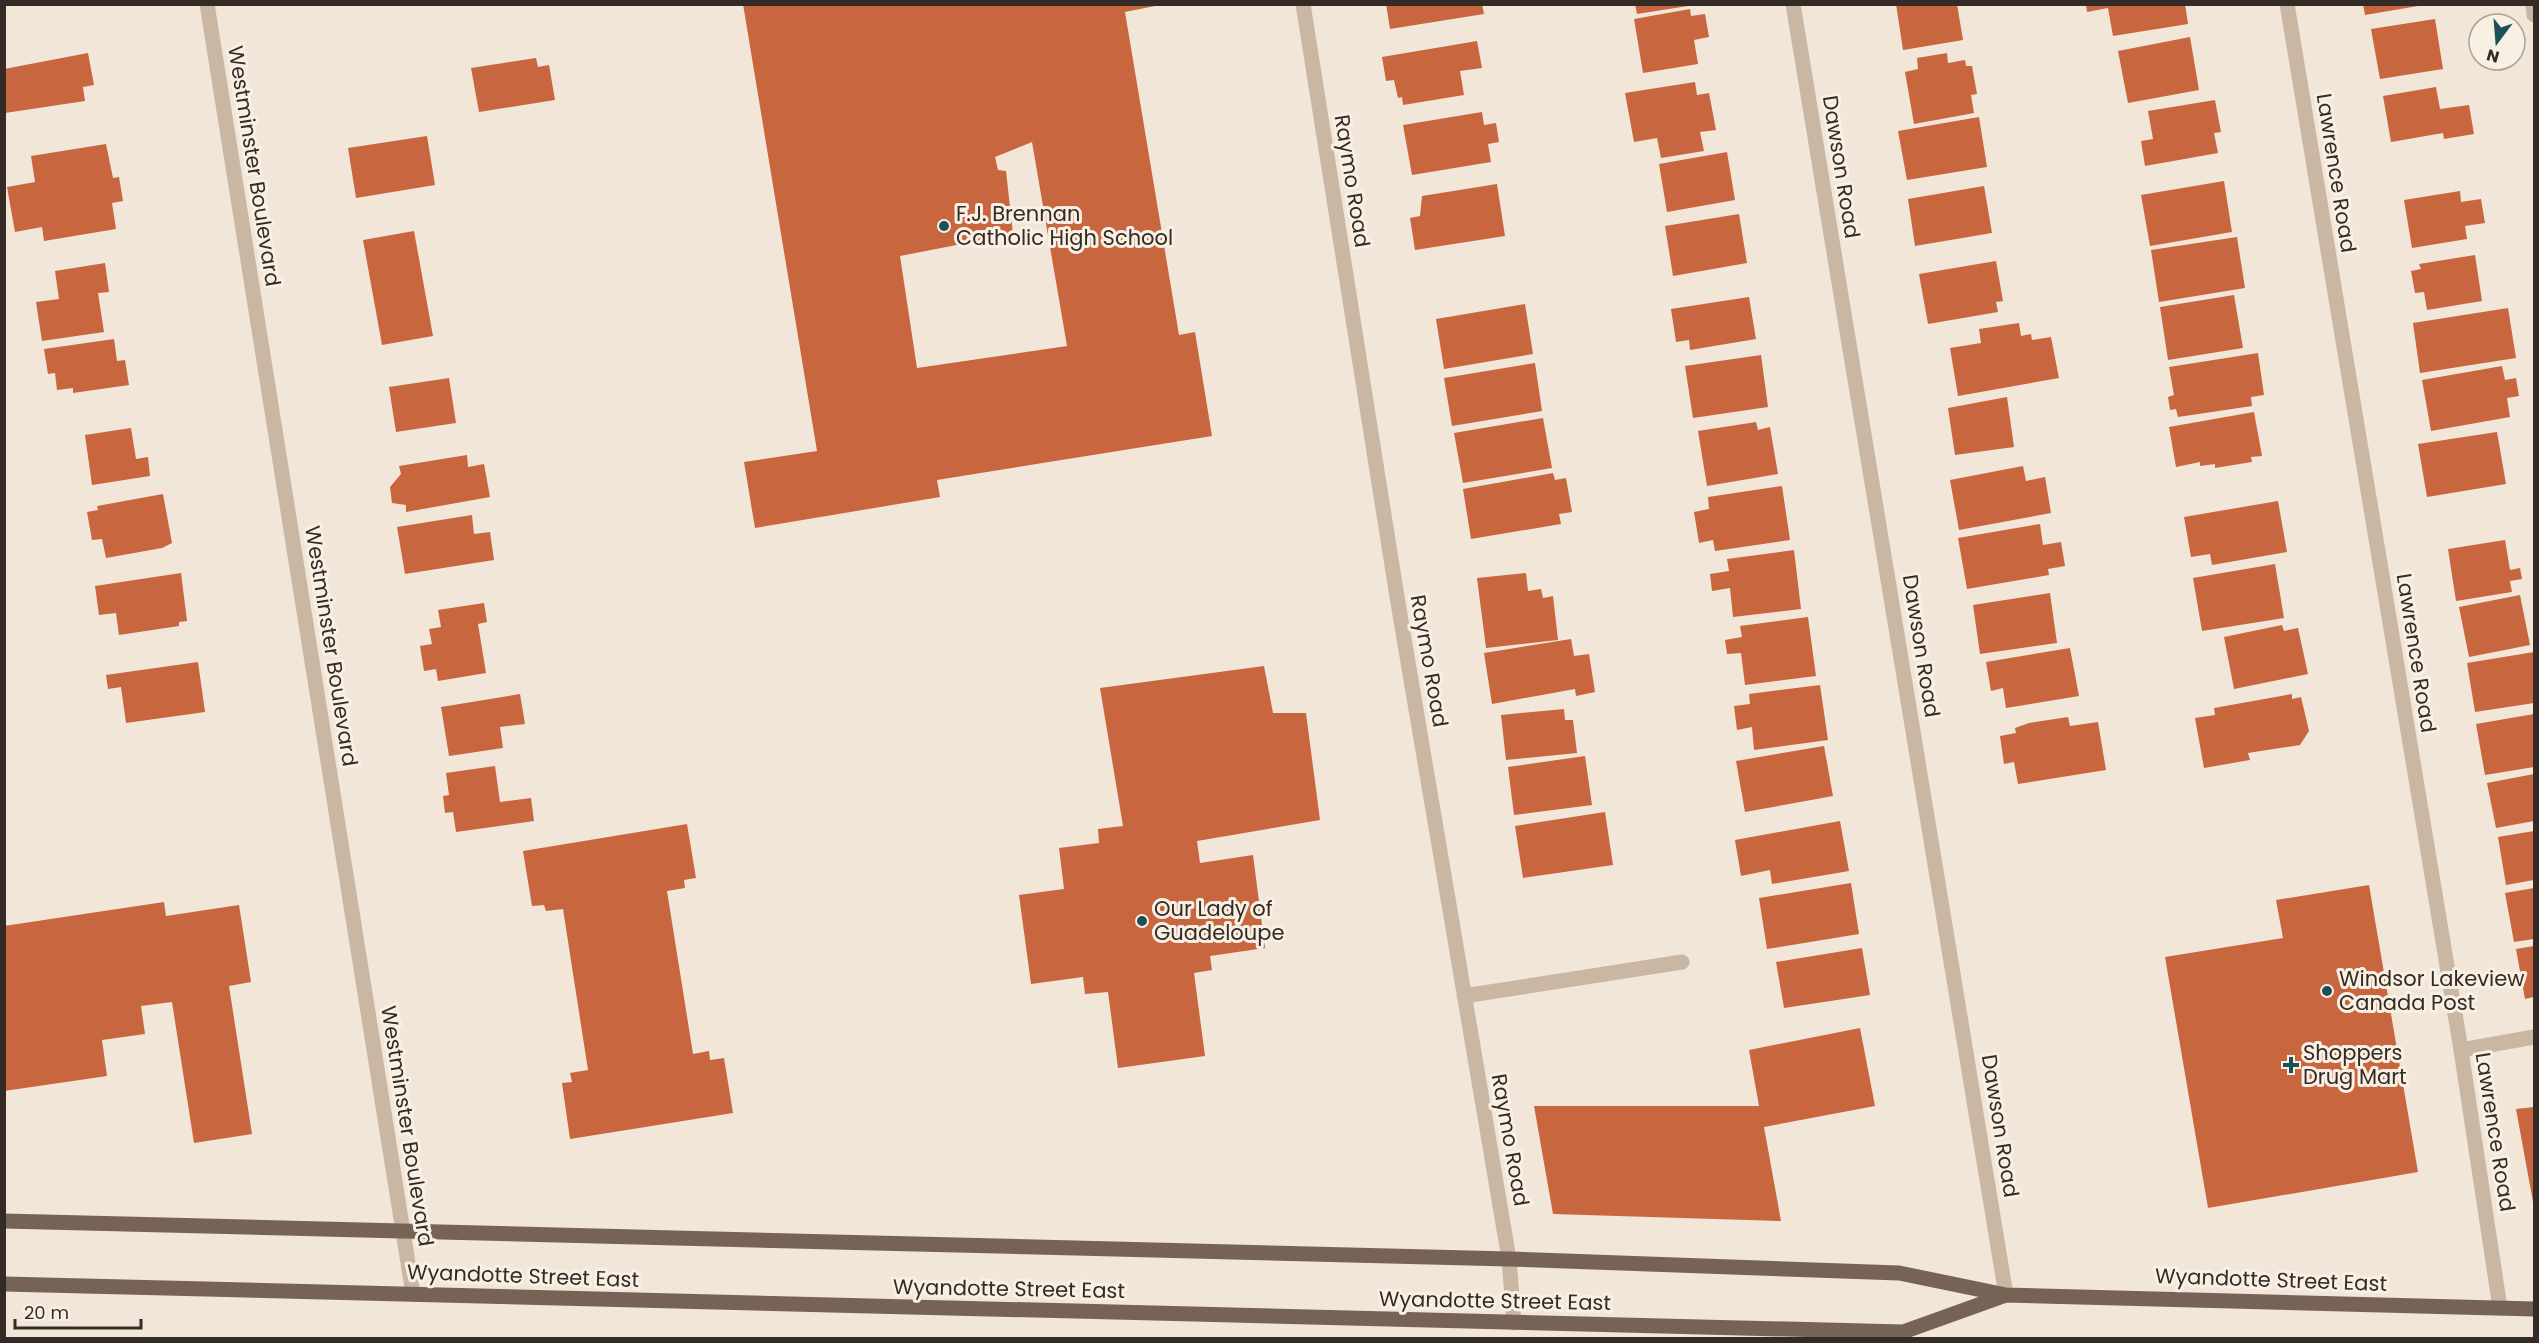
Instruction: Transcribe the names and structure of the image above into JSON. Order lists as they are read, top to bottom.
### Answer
{
  "streets": {
    "main road": ["Wyandotte Street East"],
    "street": [
      "Westminster Boulevard",
      "Dawson Road",
      "Lawrence Road",
      "Raymo Road"
    ]
  },
  "crossings": [
    ["Westminster Boulevard", "Wyandotte Street East"],
    ["Dawson Road", "Wyandotte Street East"],
    ["Lawrence Road", "Wyandotte Street East"],
    ["Raymo Road", "Wyandotte Street East"]
  ],
  "places": {
    "other": ["F.J. Brennan Catholic High School", "Our Lady of Guadeloupe", "Windsor Lakeview Canada Post"],
    "health": ["Shoppers Drug Mart"]
  },
  "scale_bar": "20 m",
  "north": "bottom"
}
